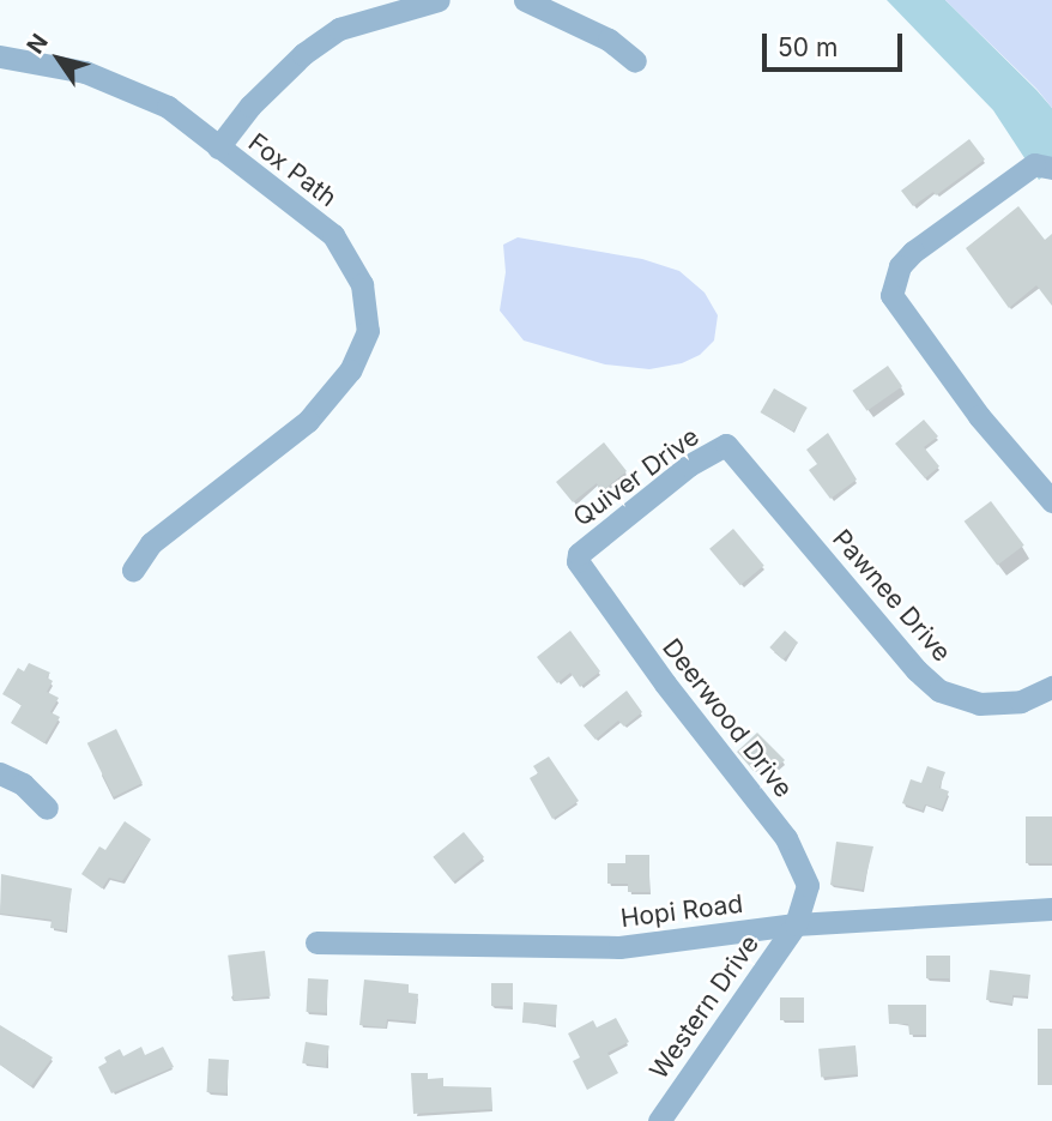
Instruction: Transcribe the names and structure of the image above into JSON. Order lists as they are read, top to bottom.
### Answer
{
  "streets": {
    "street": [
      "Fox Path",
      "Quiver Drive",
      "Pawnee Drive",
      "Deerwood Drive",
      "Hopi Road",
      "Western Drive"
    ]
  },
  "crossings": [
    ["Quiver Drive", "Pawnee Drive"],
    ["Quiver Drive", "Deerwood Drive"],
    ["Deerwood Drive", "Hopi Road"],
    ["Deerwood Drive", "Western Drive"],
    ["Hopi Road", "Western Drive"]
  ],
  "scale_bar": "50 m",
  "north": "top left"
}
